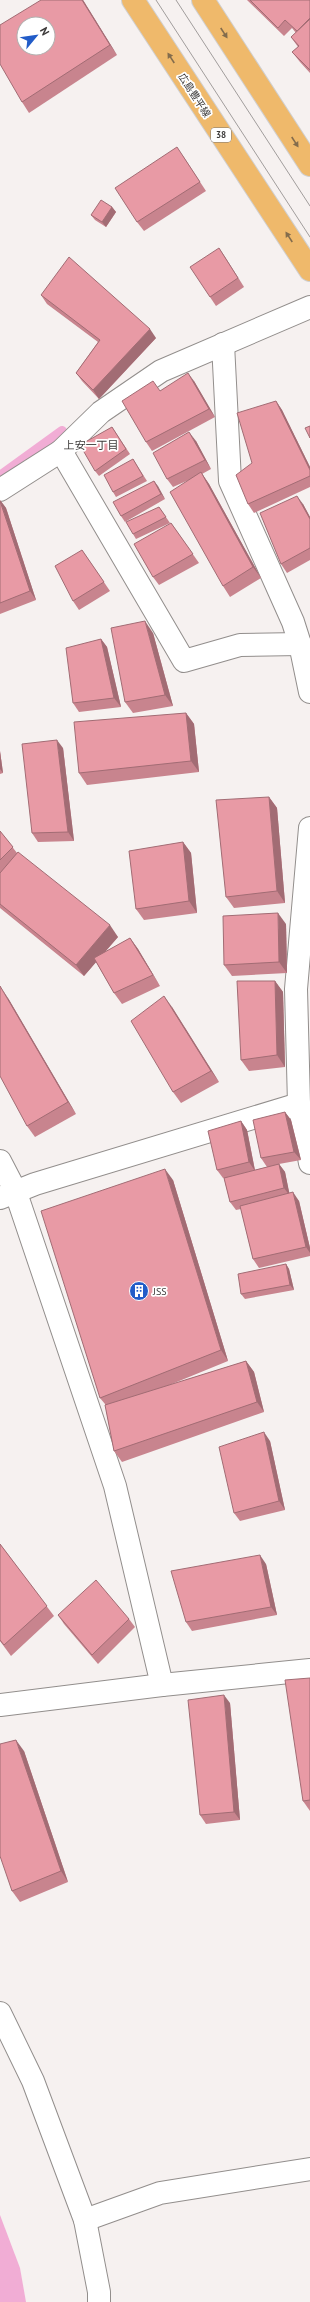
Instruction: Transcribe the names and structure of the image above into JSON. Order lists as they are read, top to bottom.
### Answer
{
  "streets": {
    "main road": ["広島豊平線", "38"]
  },
  "districts": ["上安一丁目"],
  "places": {
    "building": ["JSS"]
  },
  "north": "top right"
}
